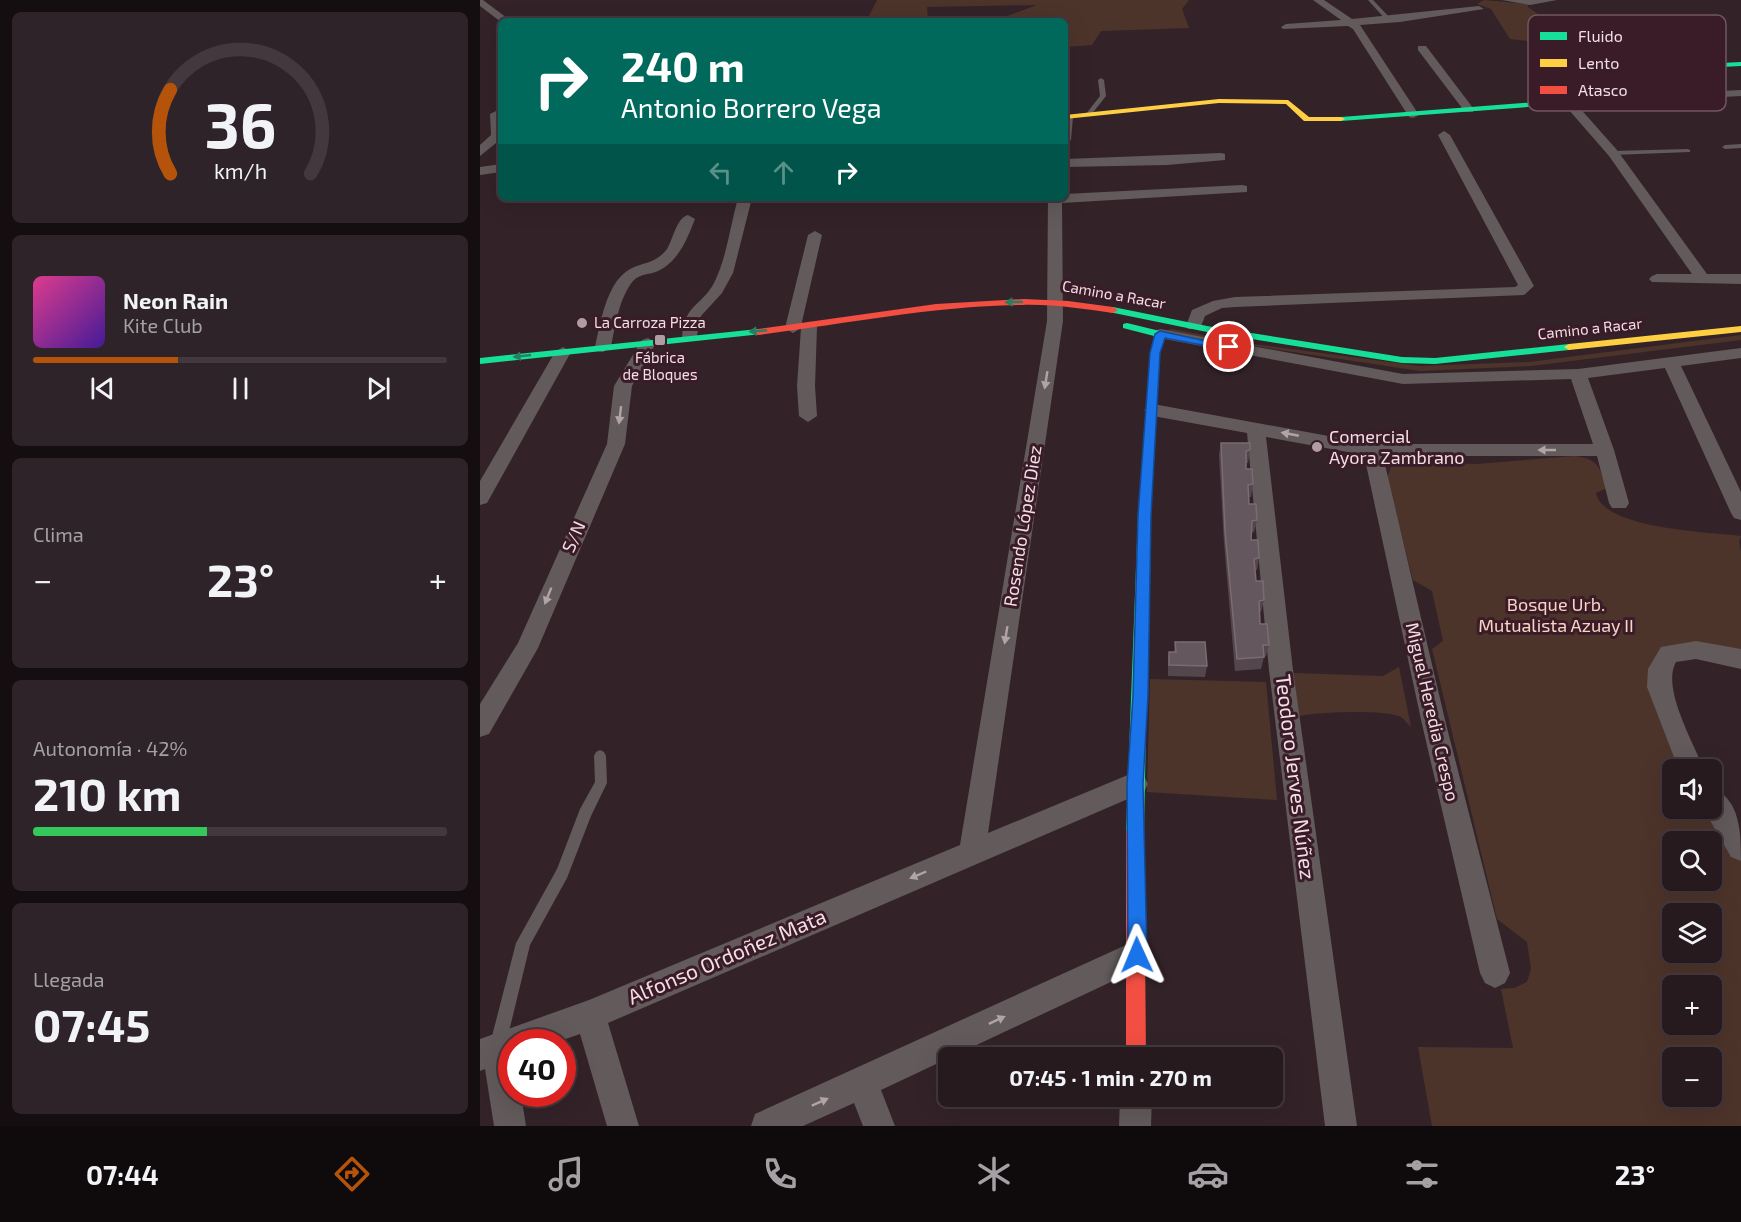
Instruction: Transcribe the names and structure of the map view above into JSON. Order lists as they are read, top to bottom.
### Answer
{
  "streets": {
    "street": [
      "Camino a Racar",
      "Rosendo López Diez",
      "S/N",
      "Miguel Heredia Crespo",
      "Teodoro Jerves Núñez",
      "Alfonso Ordoñez Mata"
    ]
  },
  "crossings": [
    ["Camino a Racar", "Rosendo López Diez"],
    ["Camino a Racar", "S/N"],
    ["Rosendo López Diez", "Alfonso Ordoñez Mata"]
  ],
  "one_way": ["Camino a Racar"],
  "parks": ["Bosque Urb. Mutualista Azuay II"],
  "places": {
    "other": ["La Carroza Pizza", "Comercial Ayora Zambrano"],
    "transit": ["Fábrica de Bloques"]
  },
  "legend": ["Fluido", "Lento", "Atasco"],
  "page": {
    "turn": ["240 m", "Antonio Borrero Vega"],
    "song": ["Neon Rain", "Kite Club"],
    "tile": [
      "Clima",
      ["Autonomía · 42%", "210 km"],
      ["Llegada", "07:45"]
    ],
    "heat": ["−", "23°", "+"],
    "map_buttons": ["+", "−"],
    "limit": "40",
    "trip": "07:45 · 1 min · 270 m",
    "tabs": ["07:44", "23°"],
    "gauge": ["36", "km/h"]
  }
}
